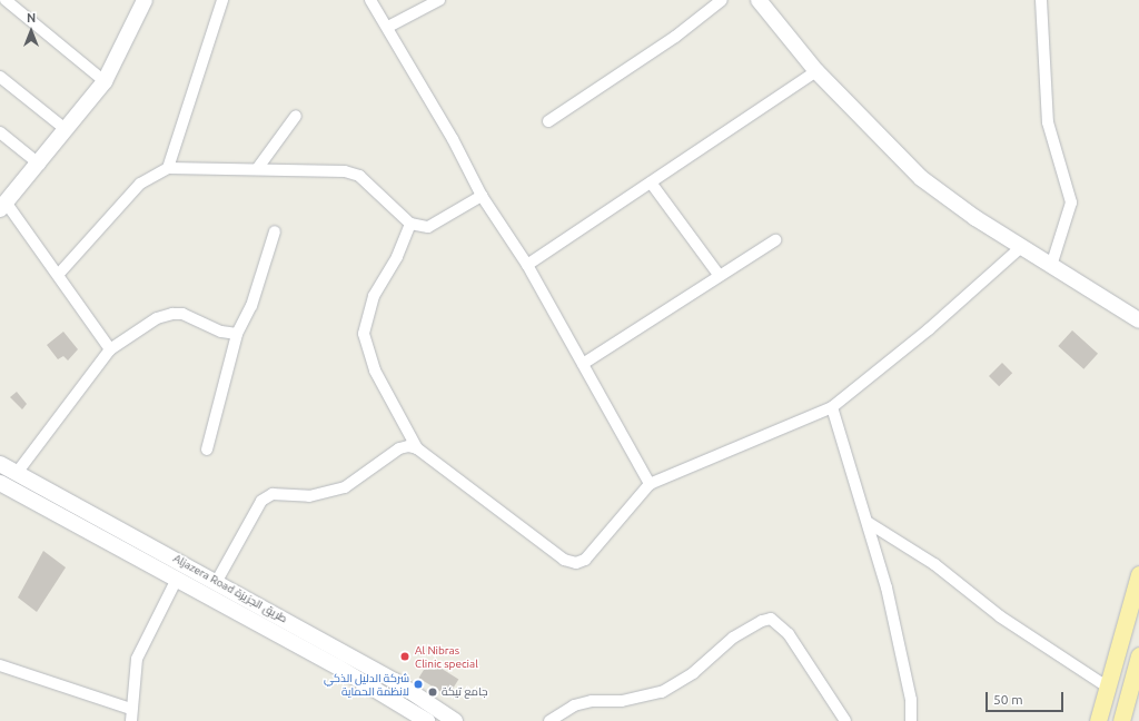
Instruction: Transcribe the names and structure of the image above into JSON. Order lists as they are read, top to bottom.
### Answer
{
  "streets": {
    "main road": ["Aljazera Road طريق الجزيزة"]
  },
  "places": ["Al Nibras Clinic special", "شركة الدليل الذكي لانظمة الحماية", "جامع تيكة"],
  "scale_bar": "50 m",
  "north": "top"
}
